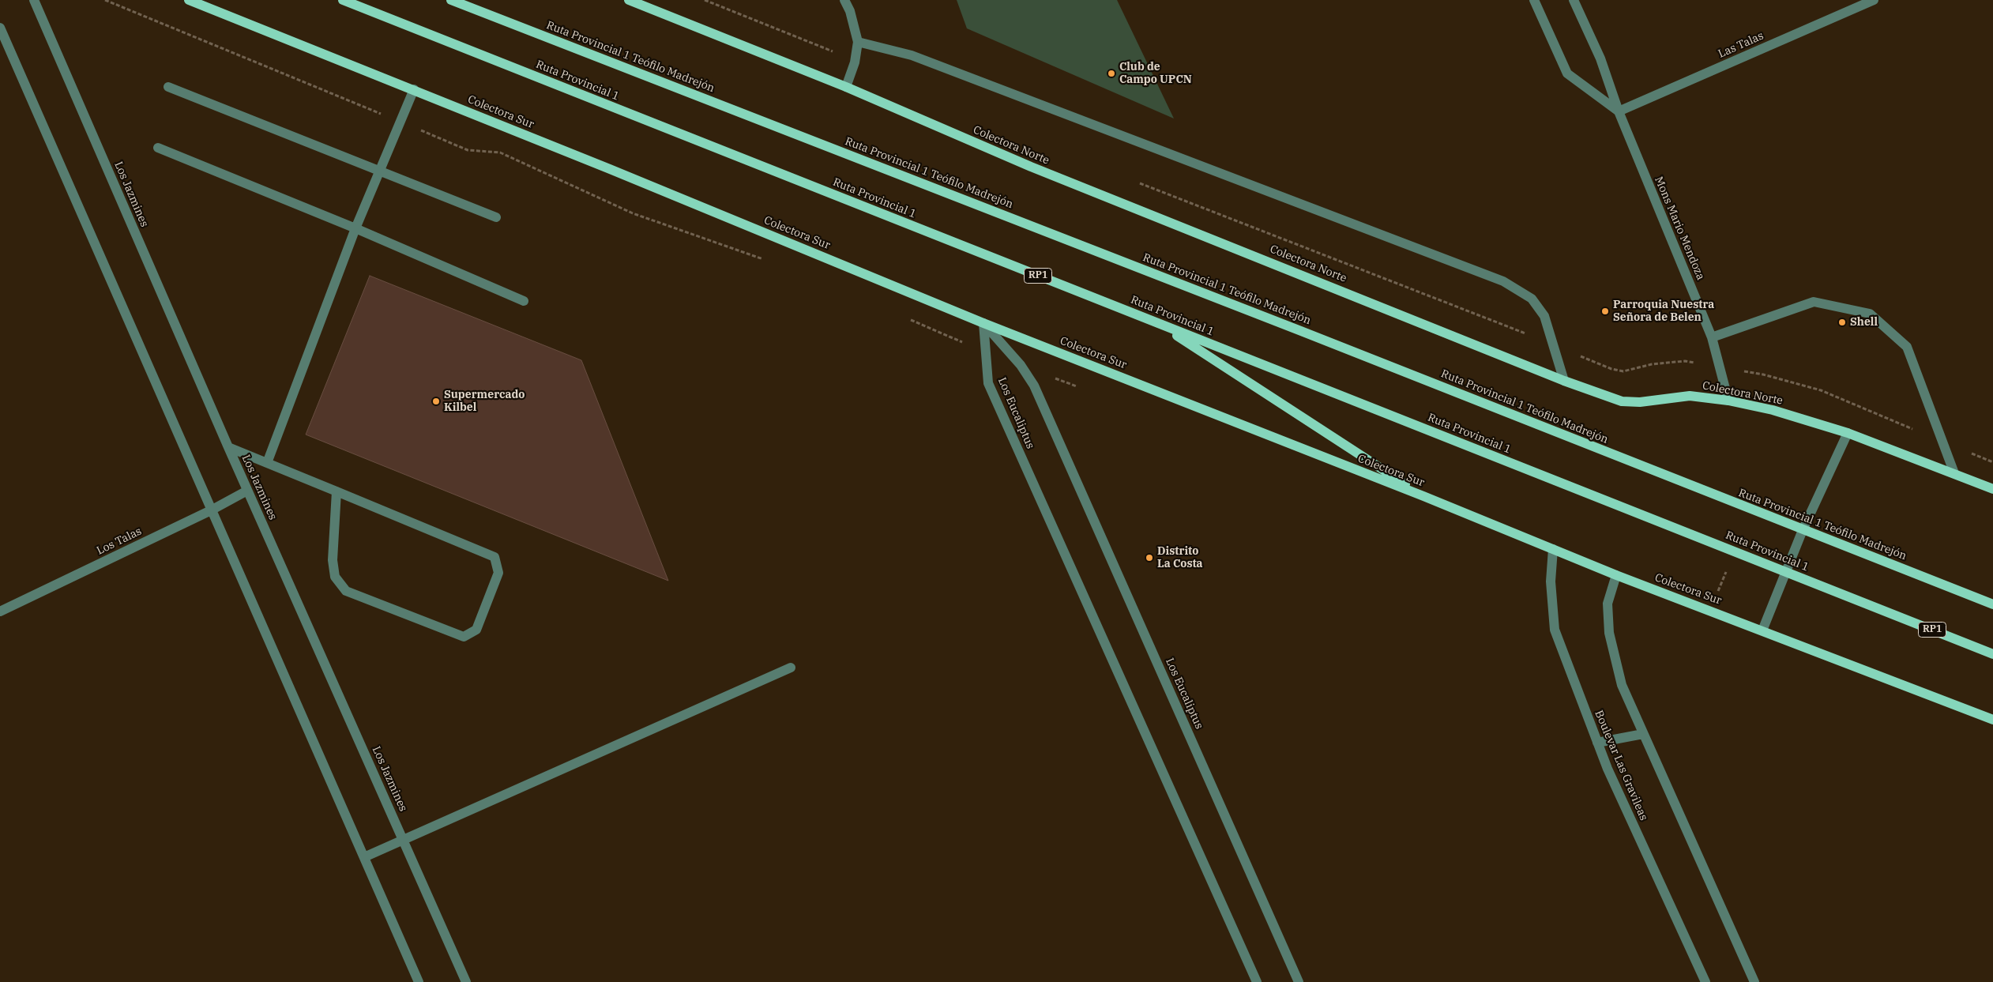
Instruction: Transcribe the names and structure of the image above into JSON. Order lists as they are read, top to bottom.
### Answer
{
  "streets": {
    "main road": [
      "Ruta Provincial 1 Teófilo Madrejón",
      "Ruta Provincial 1",
      "Colectora Sur",
      "Colectora Norte",
      "RP1"
    ],
    "street": [
      "Las Talas",
      "Los Jazmines",
      "Mons Mario Mendoza",
      "Los Eucaliptus",
      "Los Talas",
      "Boulevar Las Gravileas"
    ]
  },
  "crossings": [
    ["Las Talas", "Mons Mario Mendoza"],
    ["Colectora Sur", "Los Eucaliptus"],
    ["Colectora Sur", "Boulevar Las Gravileas"],
    ["Colectora Norte", "Mons Mario Mendoza"],
    ["Los Jazmines", "Los Talas"]
  ],
  "places": [
    "Club de Campo UPCN",
    "Parroquia Nuestra Señora de Belen",
    "Shell",
    "Supermercado Kilbel",
    "Distrito La Costa"
  ]
}
